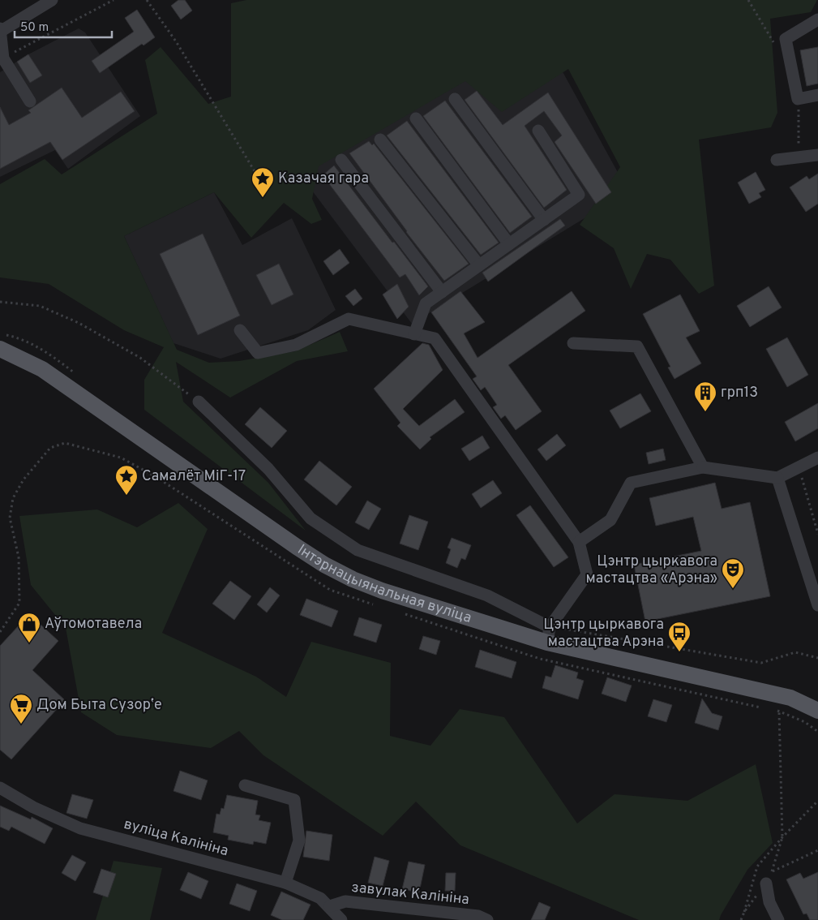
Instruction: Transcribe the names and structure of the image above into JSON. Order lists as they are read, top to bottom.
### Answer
{
  "streets": {
    "main road": ["Інтэрнацыянальная вуліца"],
    "street": ["вуліца Калініна", "завулак Калініна"]
  },
  "crossings": [
    ["вуліца Калініна", "завулак Калініна"]
  ],
  "places": {
    "place": ["Казачая гара", "Самалёт МіГ-17"],
    "building": ["грп13"],
    "theatre": ["Цэнтр цыркавога мастацтва «Арэна»"],
    "shop": ["Аўтомотавела"],
    "bus stop": ["Цэнтр цыркавога мастацтва Арэна"],
    "supermarket": ["Дом Быта Сузорʼе"]
  },
  "scale_bar": "50 m"
}
